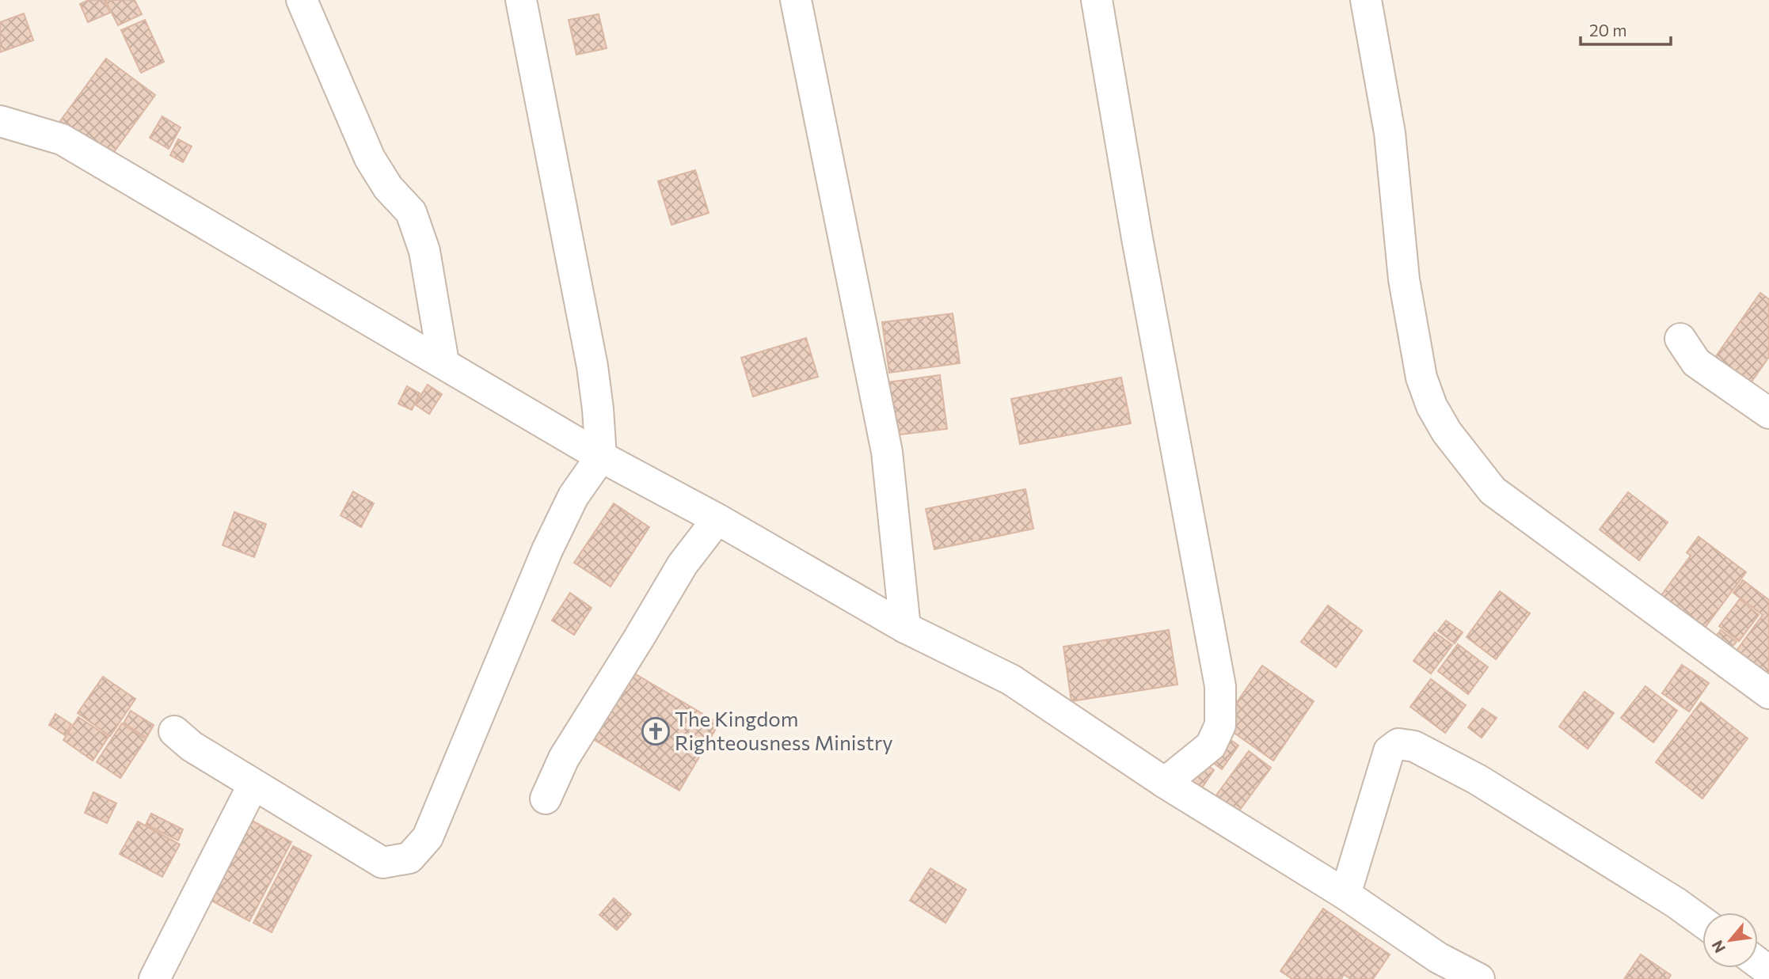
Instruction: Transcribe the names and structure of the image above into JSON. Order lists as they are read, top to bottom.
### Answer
{
  "places": {
    "church": ["The Kingdom Righteousness Ministry"]
  },
  "scale_bar": "20 m",
  "north": "bottom left"
}
